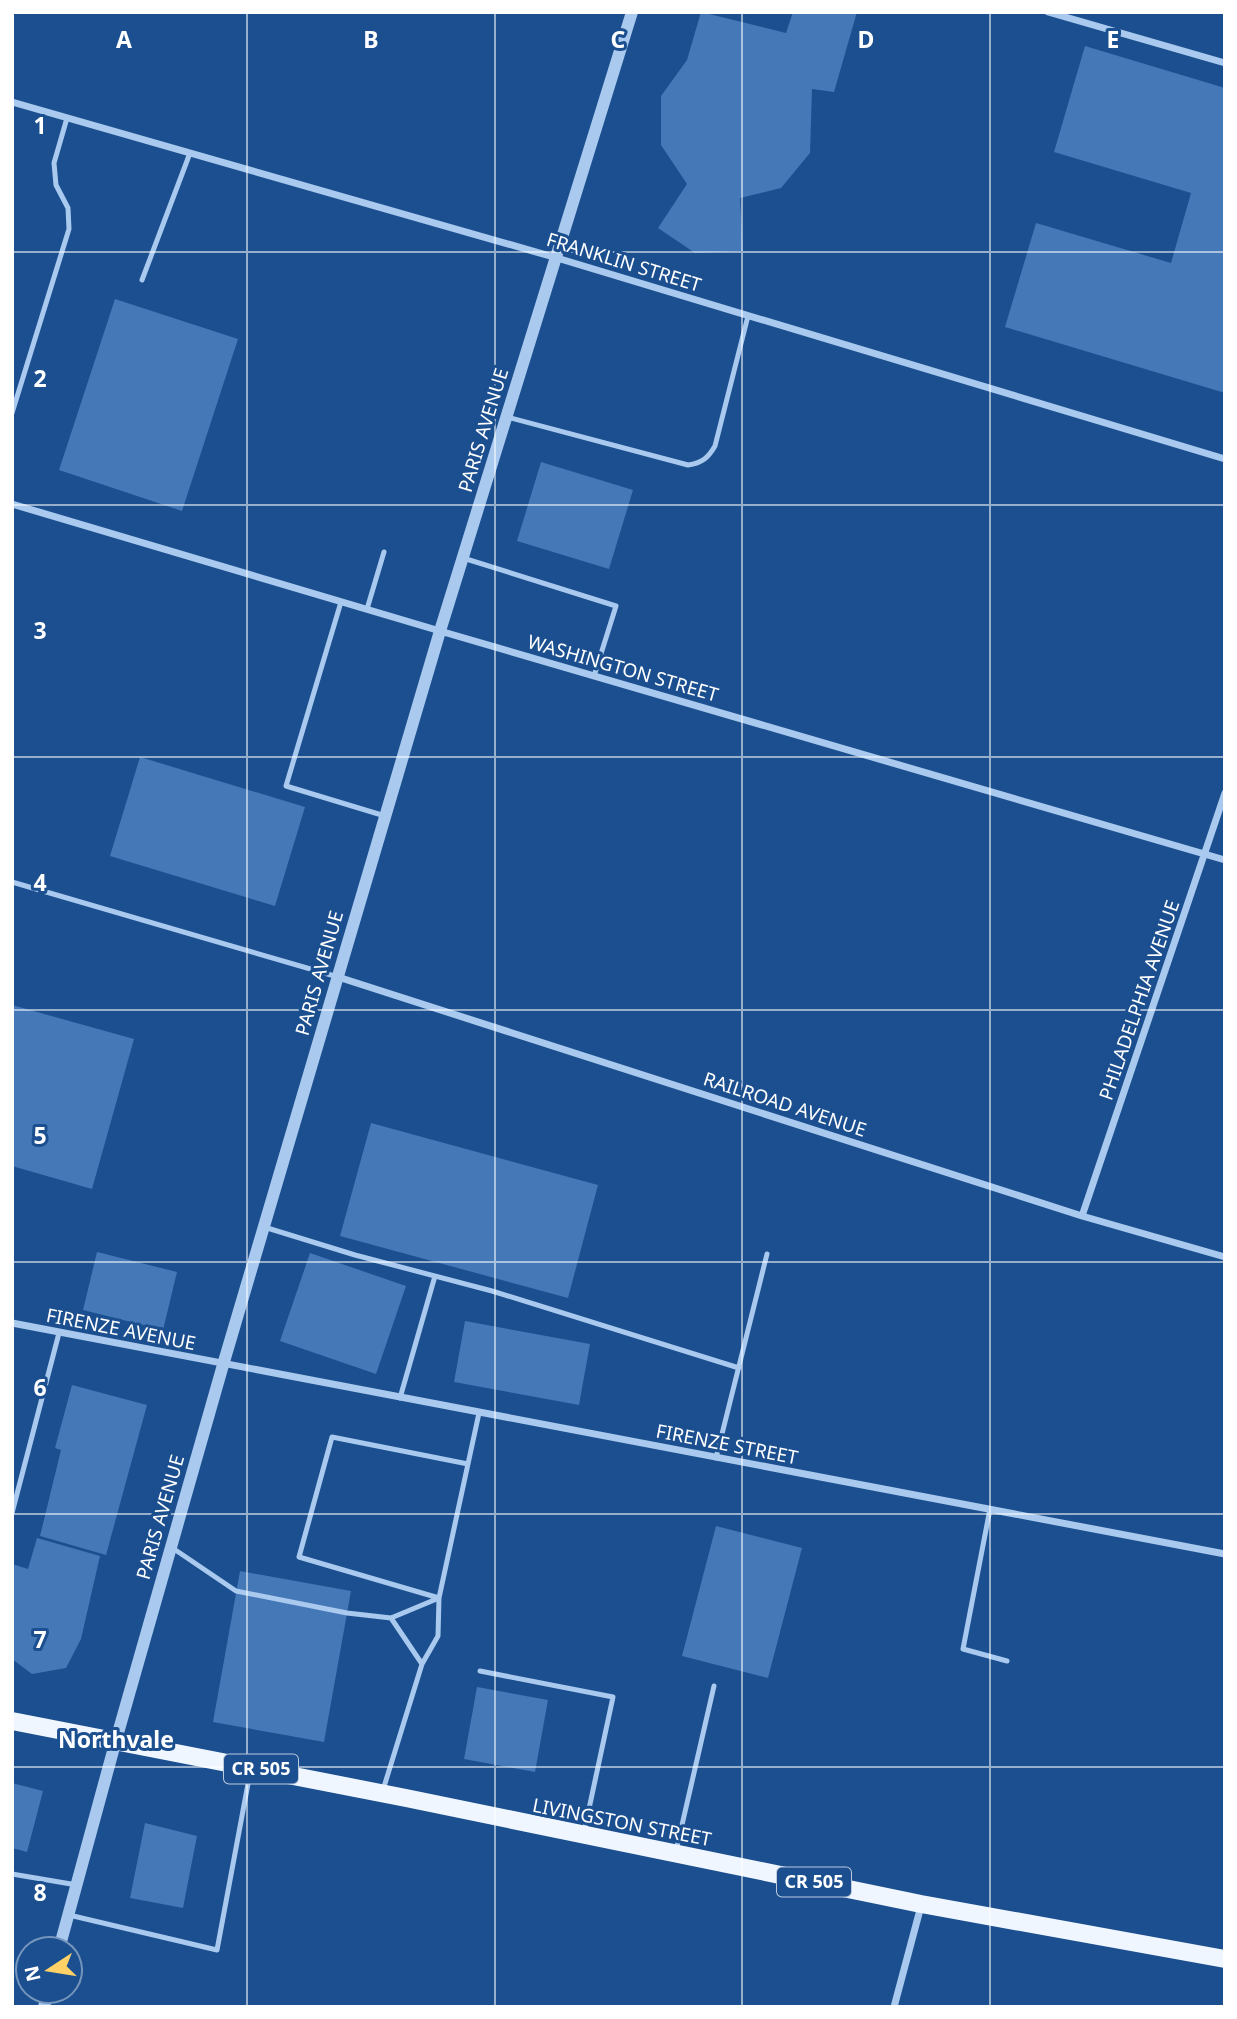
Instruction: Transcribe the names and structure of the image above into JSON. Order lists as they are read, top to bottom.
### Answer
{
  "streets": {
    "main road": ["CR 505", "LIVINGSTON STREET"],
    "street": [
      "FRANKLIN STREET",
      "PARIS AVENUE",
      "WASHINGTON STREET",
      "PHILADELPHIA AVENUE",
      "RAILROAD AVENUE",
      "FIRENZE AVENUE",
      "FIRENZE STREET"
    ]
  },
  "crossings": [
    ["FRANKLIN STREET", "PARIS AVENUE"],
    ["PARIS AVENUE", "WASHINGTON STREET"],
    ["PARIS AVENUE", "RAILROAD AVENUE"],
    ["PARIS AVENUE", "FIRENZE AVENUE"],
    ["PARIS AVENUE", "FIRENZE STREET"],
    ["PARIS AVENUE", "LIVINGSTON STREET"],
    ["WASHINGTON STREET", "PHILADELPHIA AVENUE"],
    ["PHILADELPHIA AVENUE", "RAILROAD AVENUE"],
    ["FIRENZE AVENUE", "FIRENZE STREET"]
  ],
  "districts": ["Northvale"],
  "north": "left",
  "grid": {
    "columns": [
      "A",
      "B",
      "C",
      "D",
      "E"
    ],
    "rows": [
      "1",
      "2",
      "3",
      "4",
      "5",
      "6",
      "7",
      "8"
    ]
  }
}
